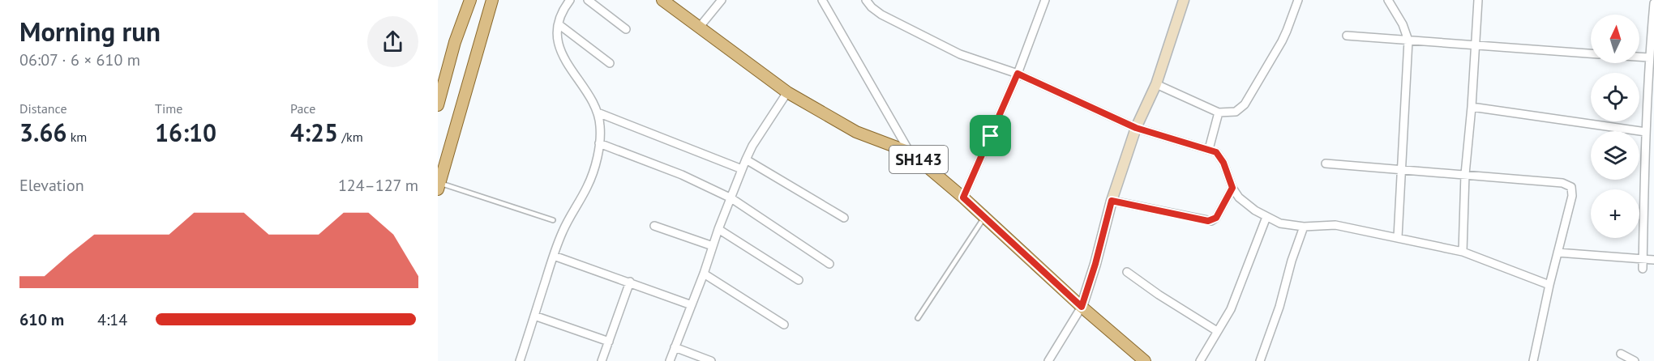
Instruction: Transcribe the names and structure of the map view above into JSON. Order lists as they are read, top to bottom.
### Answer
{
  "streets": {
    "main road": ["SH143"]
  },
  "north": "top",
  "page": {
    "heading": ["Morning run", "06:07 · 6 × 610 m"],
    "map_buttons": "+",
    "stats": [
      ["Distance", "3.66 km"],
      ["Time", "16:10"],
      ["Pace", "4:25 /km"]
    ],
    "chart": ["Elevation", "124–127 m"],
    "list": [
      {
        "name": "610 m",
        "note": "4:14"
      }
    ]
  }
}
